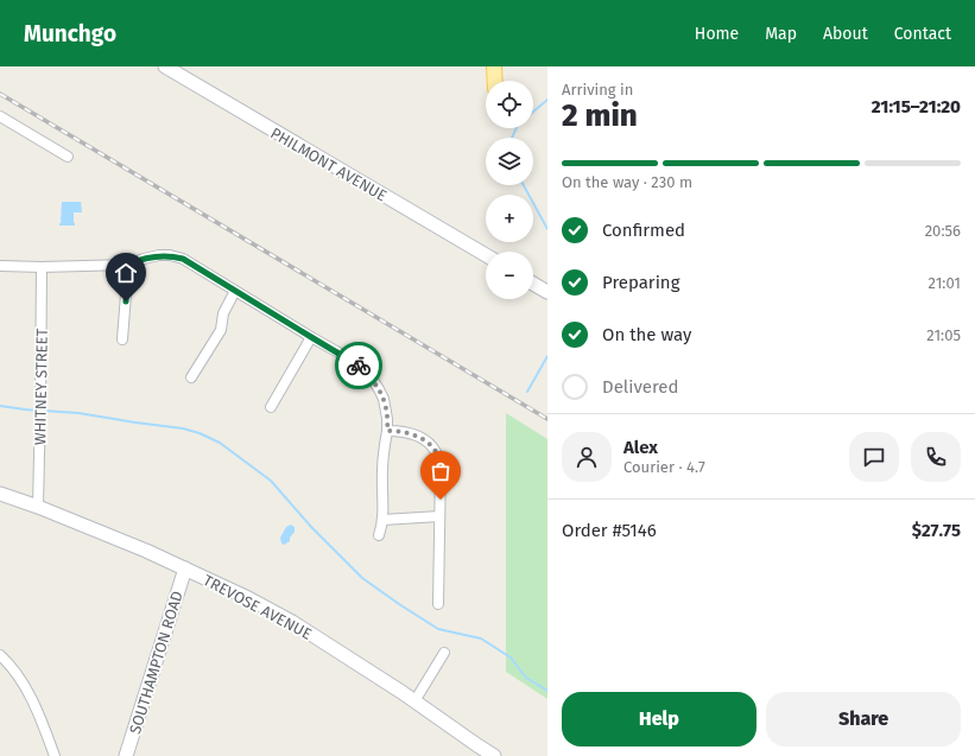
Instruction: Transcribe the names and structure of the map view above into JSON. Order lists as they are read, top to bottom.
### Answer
{
  "streets": {
    "street": [
      "PHILMONT AVENUE",
      "WHITNEY STREET",
      "TREVOSE AVENUE",
      "SOUTHAMPTON ROAD"
    ]
  },
  "crossings": [
    ["WHITNEY STREET", "TREVOSE AVENUE"],
    ["TREVOSE AVENUE", "SOUTHAMPTON ROAD"]
  ],
  "page": {
    "header": "Munchgo",
    "nav": [
      "Home",
      "Map",
      "About",
      "Contact"
    ],
    "heading": ["2 min", "Arriving in", "21:15–21:20"],
    "panel": [
      "Alex",
      "Courier · 4.7",
      "Order #5146",
      "$27.75"
    ],
    "map_buttons": ["+", "−"],
    "bar": "On the way · 230 m",
    "list": [
      ["Confirmed", "20:56"],
      ["Preparing", "21:01"],
      ["On the way", "21:05"],
      "Delivered"
    ],
    "buttons": ["Help", "Share"]
  }
}
